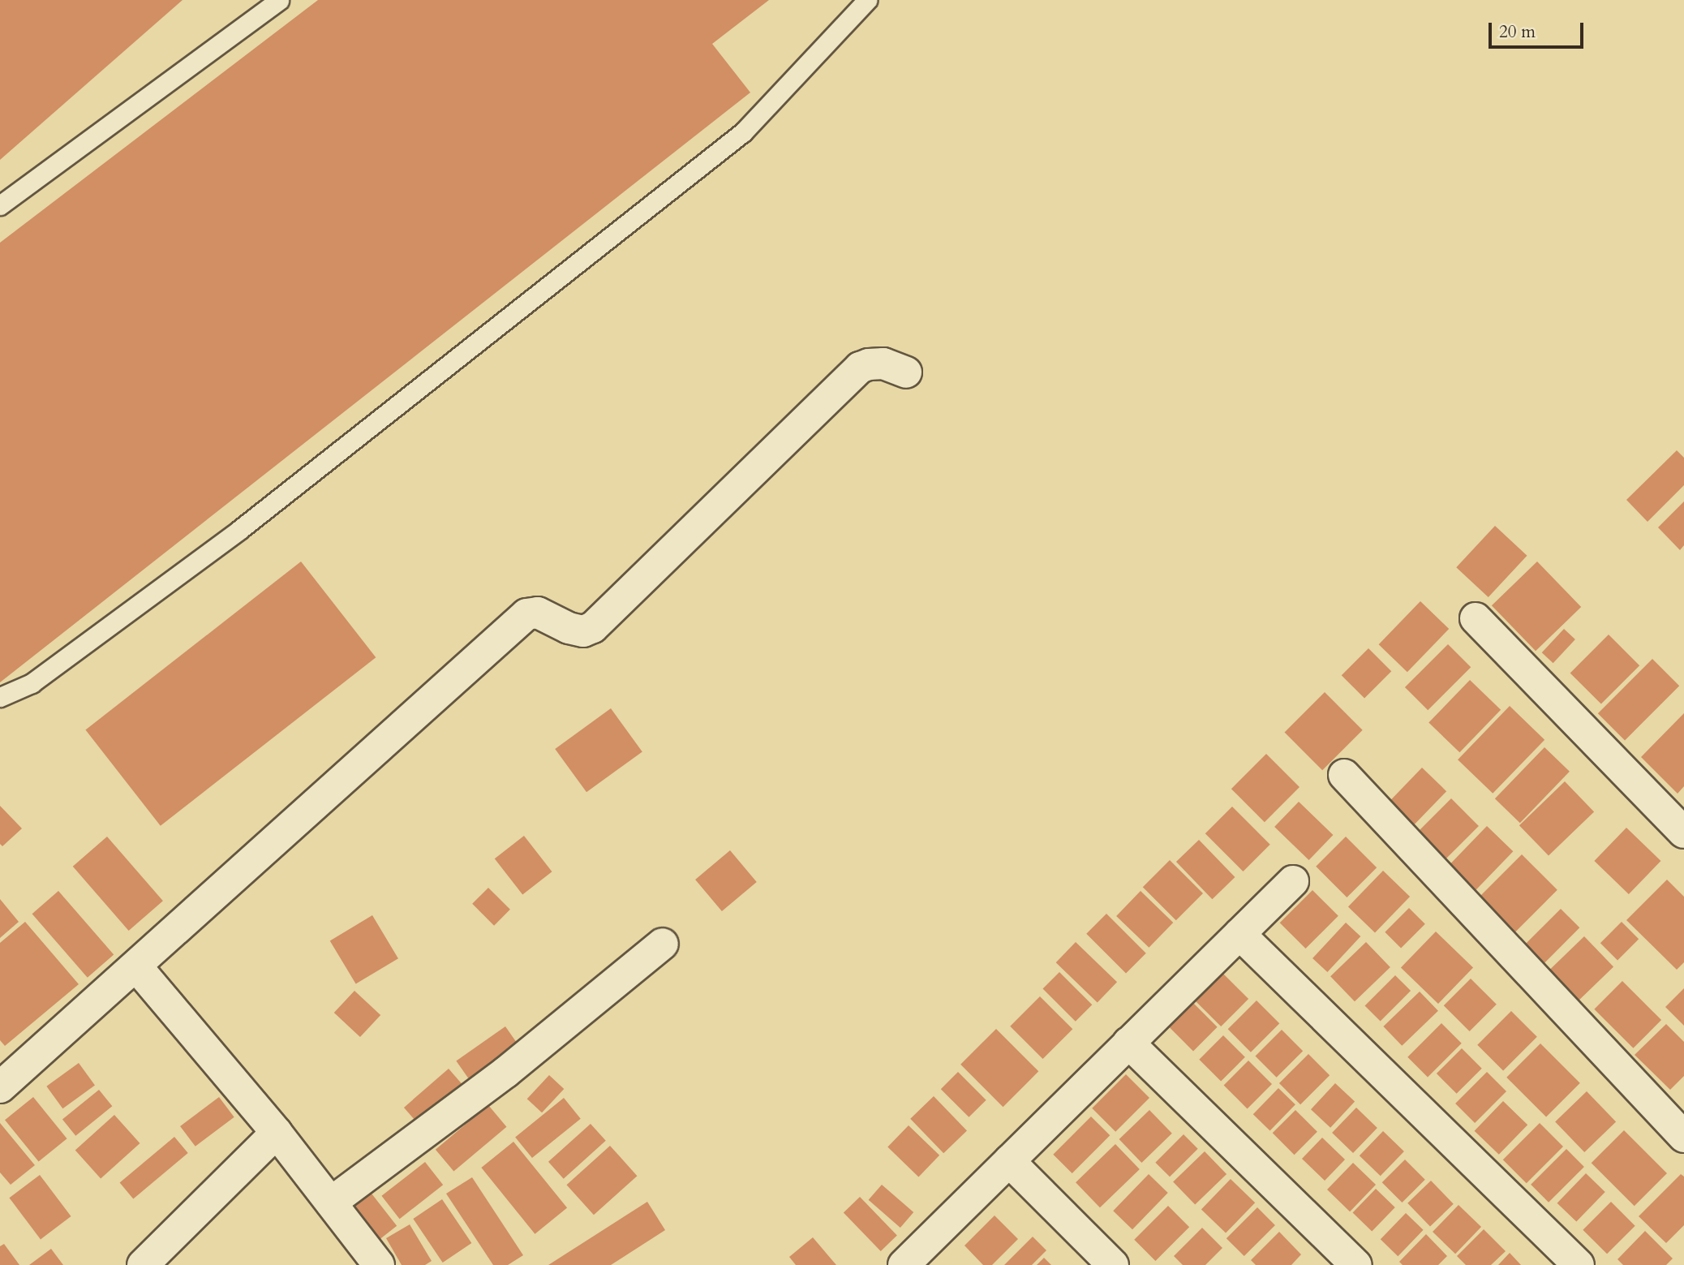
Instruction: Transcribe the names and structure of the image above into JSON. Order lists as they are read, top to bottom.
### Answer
{
  "scale_bar": "20 m"
}
